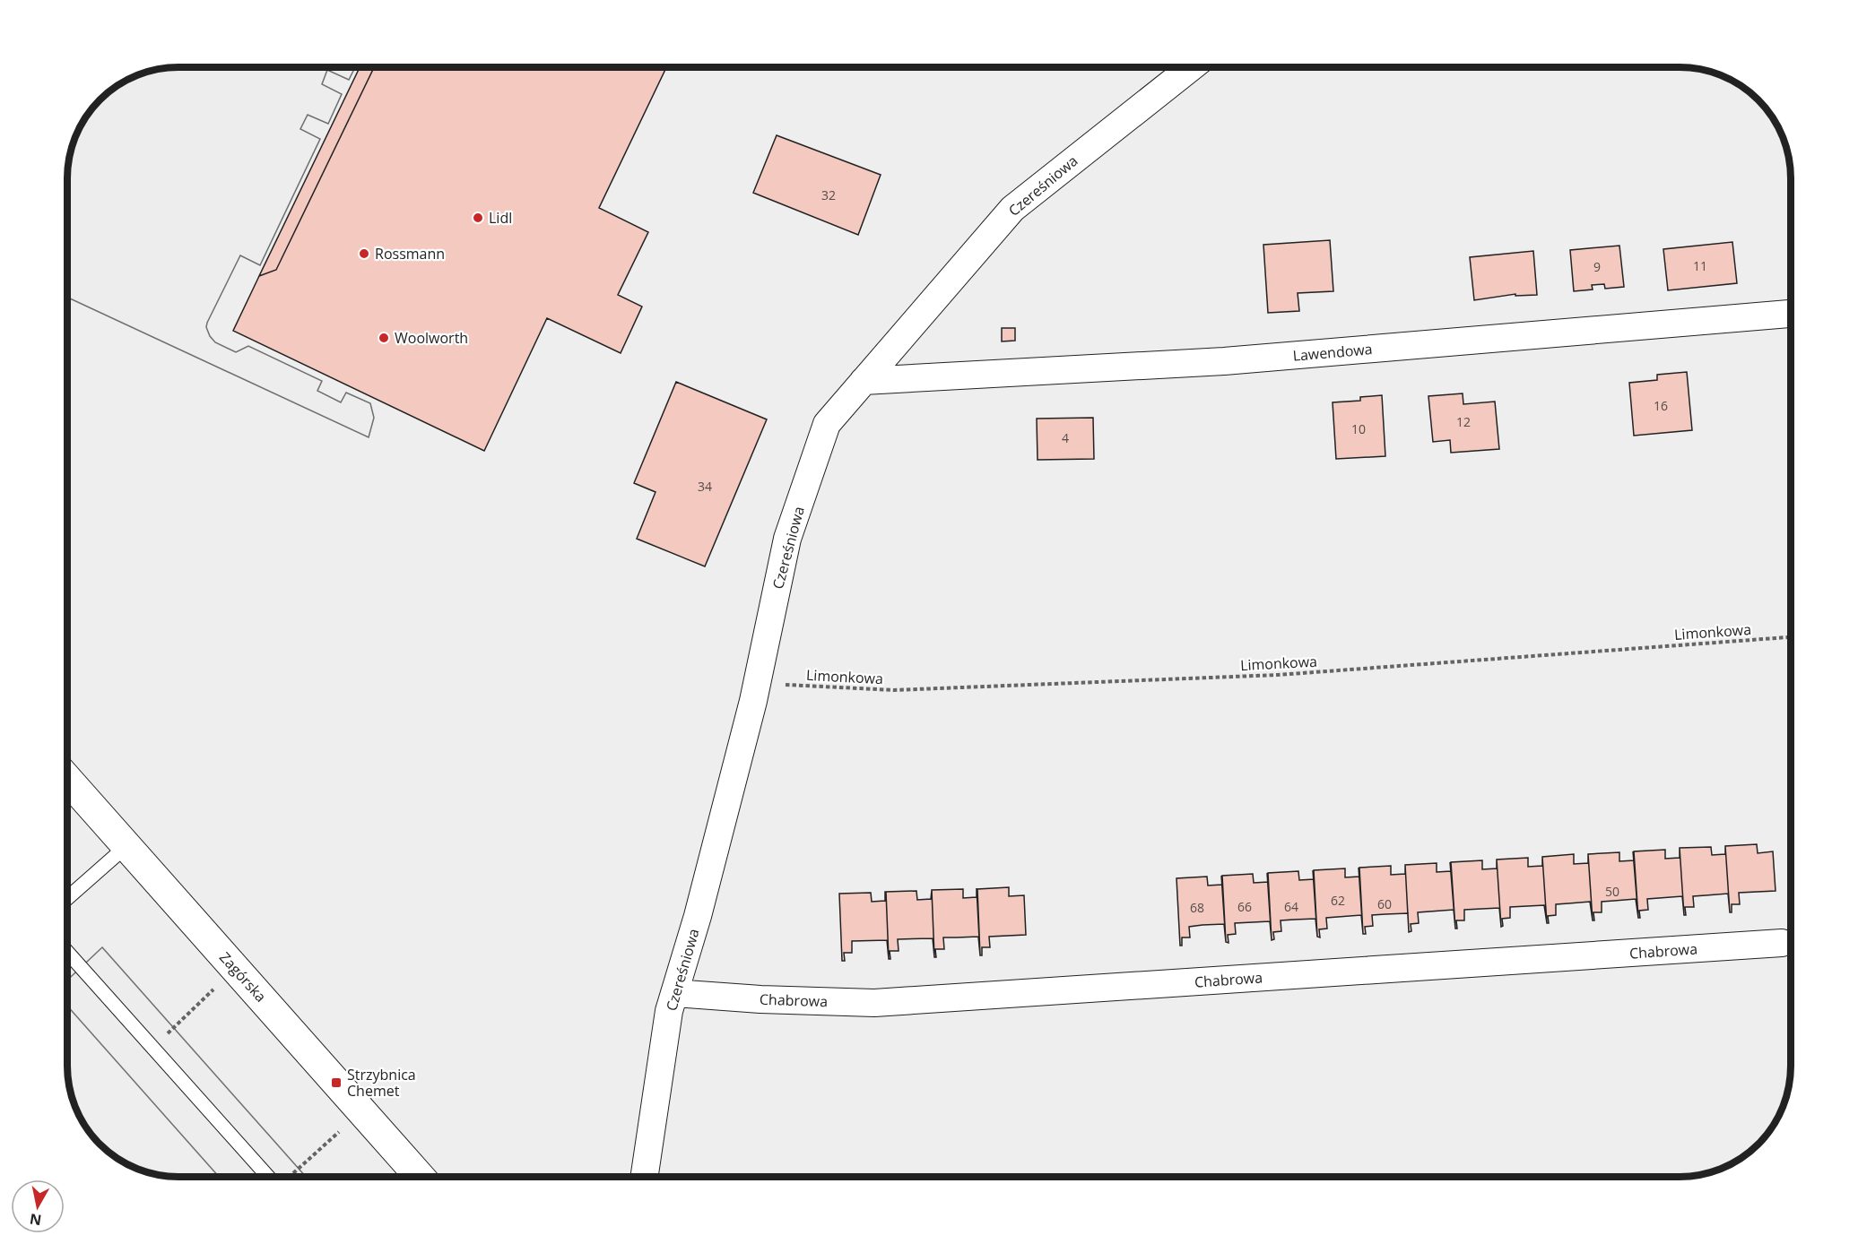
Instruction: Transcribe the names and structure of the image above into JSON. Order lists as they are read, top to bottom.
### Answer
{
  "streets": {
    "highway": ["Zagórska"],
    "street": ["Czereśniowa", "Lawendowa", "Chabrowa"],
    "path": ["Limonkowa"]
  },
  "crossings": [
    ["Czereśniowa", "Lawendowa"],
    ["Czereśniowa", "Limonkowa"],
    ["Czereśniowa", "Chabrowa"]
  ],
  "places": {
    "other": ["Lidl", "Rossmann", "Woolworth"],
    "transit": ["Strzybnica Chemet"]
  },
  "house_numbers": [
    "32",
    "11",
    "9",
    "16",
    "12",
    "10",
    "4",
    "34",
    "50",
    "62",
    "60",
    "66",
    "64",
    "68"
  ],
  "north": "bottom"
}
